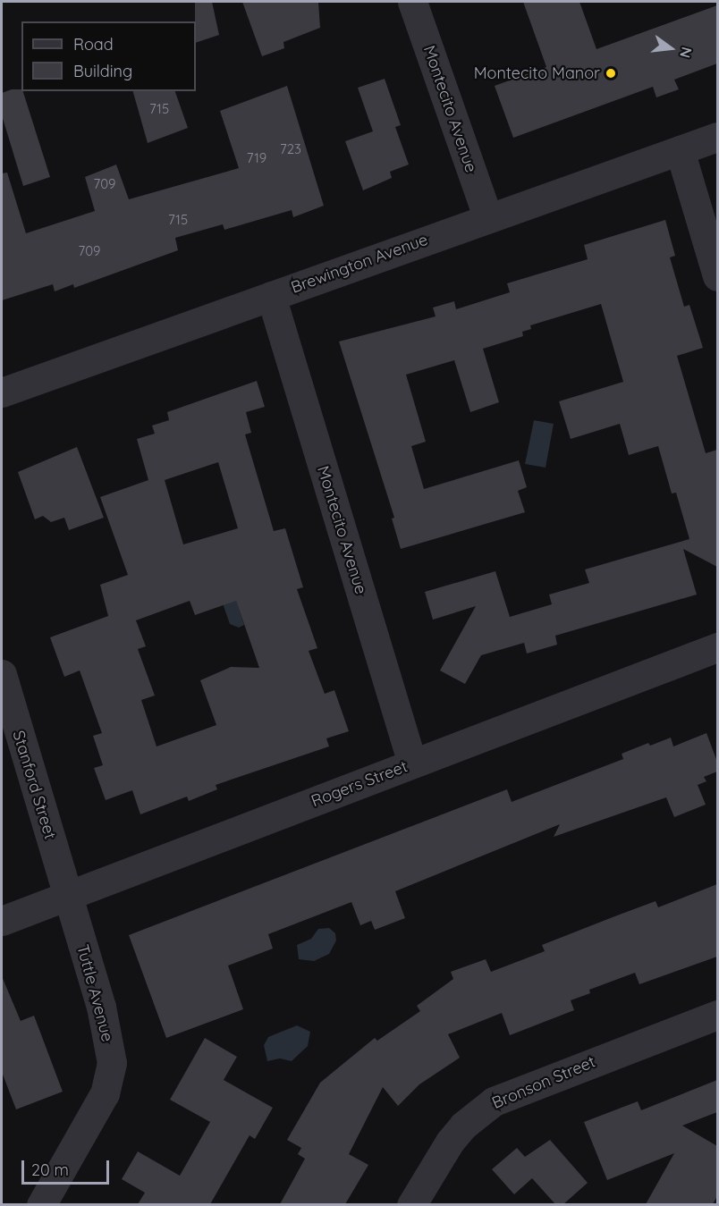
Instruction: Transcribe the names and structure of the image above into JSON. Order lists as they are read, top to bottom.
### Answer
{
  "streets": {
    "street": [
      "Montecito Avenue",
      "Brewington Avenue",
      "Rogers Street",
      "Stanford Street",
      "Tuttle Avenue",
      "Bronson Street"
    ]
  },
  "crossings": [
    ["Montecito Avenue", "Brewington Avenue"],
    ["Montecito Avenue", "Rogers Street"],
    ["Rogers Street", "Stanford Street"],
    ["Rogers Street", "Tuttle Avenue"],
    ["Stanford Street", "Tuttle Avenue"]
  ],
  "places": ["Montecito Manor"],
  "house_numbers": [
    "715",
    "723",
    "719",
    "709",
    "715",
    "709"
  ],
  "legend": ["Road", "Building"],
  "scale_bar": "20 m",
  "north": "right"
}
